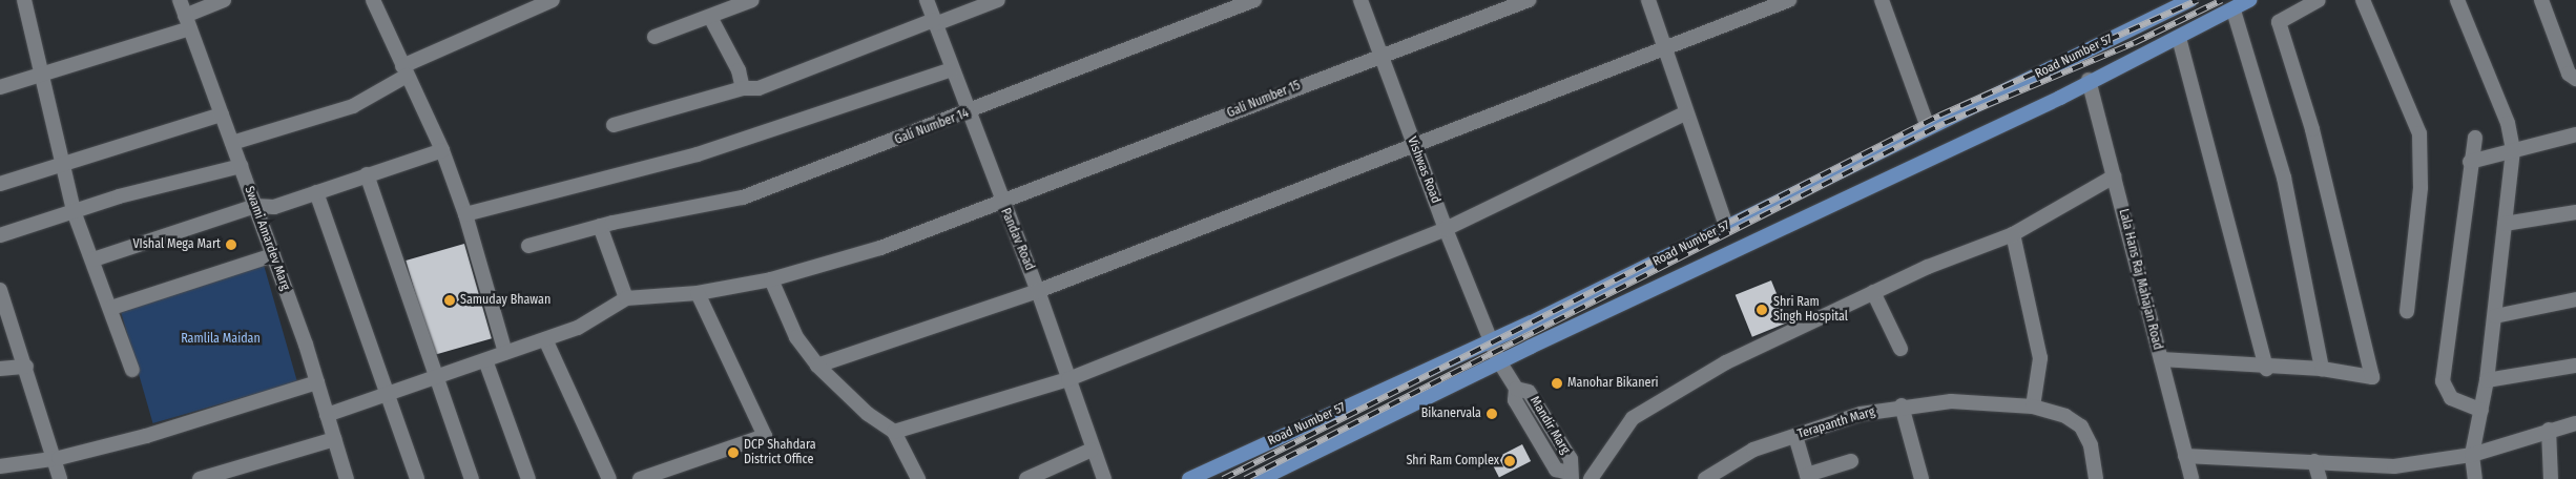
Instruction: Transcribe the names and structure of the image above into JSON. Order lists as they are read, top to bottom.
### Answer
{
  "streets": {
    "main road": ["Road Number 57"],
    "street": [
      "Gali Number 15",
      "Gali Number 14",
      "Vishwas Road",
      "Swami Amardev Marg",
      "Pandav Road",
      "Lala Hans Raj Mahajan Road",
      "Terapanth Marg",
      "Mandir Marg"
    ]
  },
  "crossings": [
    ["Road Number 57", "Vishwas Road"],
    ["Road Number 57", "Lala Hans Raj Mahajan Road"],
    ["Road Number 57", "Mandir Marg"],
    ["Gali Number 15", "Vishwas Road"],
    ["Gali Number 15", "Pandav Road"],
    ["Gali Number 14", "Pandav Road"],
    ["Vishwas Road", "Mandir Marg"]
  ],
  "parks": ["Ramlila Maidan"],
  "places": [
    "VIshal Mega Mart",
    "Samuday Bhawan",
    "Shri Ram Singh Hospital",
    "Manohar Bikaneri",
    "Bikanervala",
    "DCP Shahdara District Office",
    "Shri Ram Complex"
  ]
}
